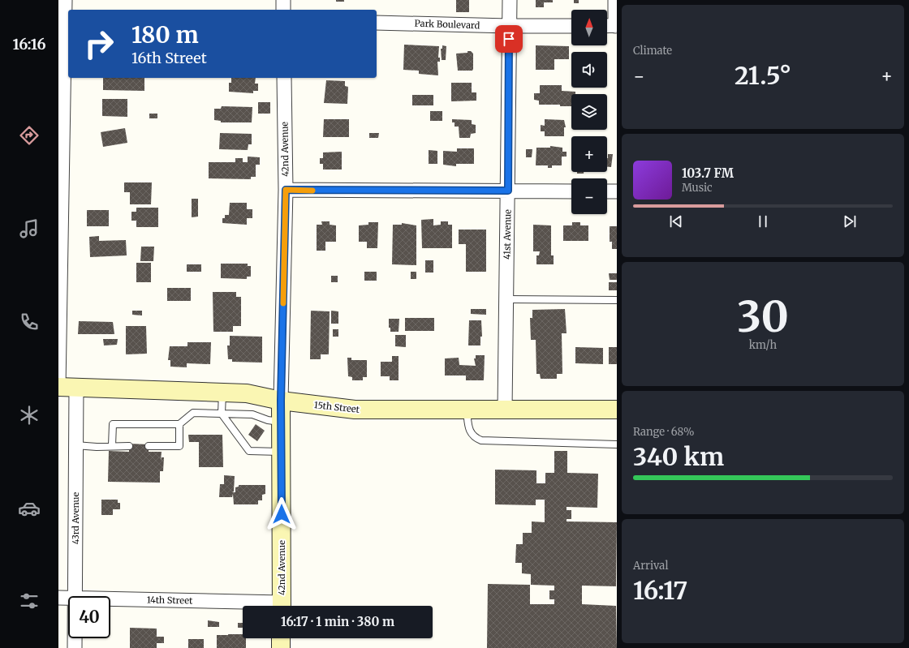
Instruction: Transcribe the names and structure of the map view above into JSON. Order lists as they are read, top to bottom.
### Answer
{
  "streets": {
    "main road": ["42nd Avenue", "15th Street"],
    "street": [
      "Park Boulevard",
      "41st Avenue",
      "43rd Avenue",
      "14th Street"
    ]
  },
  "crossings": [
    ["Park Boulevard", "41st Avenue"],
    ["42nd Avenue", "15th Street"],
    ["41st Avenue", "15th Street"],
    ["15th Street", "43rd Avenue"]
  ],
  "north": "top",
  "page": {
    "tabs": "16:16",
    "tile": [
      "Climate",
      ["30", "km/h"],
      ["Range · 68%", "340 km"],
      ["Arrival", "16:17"]
    ],
    "map_buttons": ["+", "−"],
    "turn": ["180 m", "16th Street"],
    "heat": ["−", "21.5°", "+"],
    "song": ["103.7 FM", "Music"],
    "limit": "40",
    "trip": "16:17 · 1 min · 380 m"
  }
}
